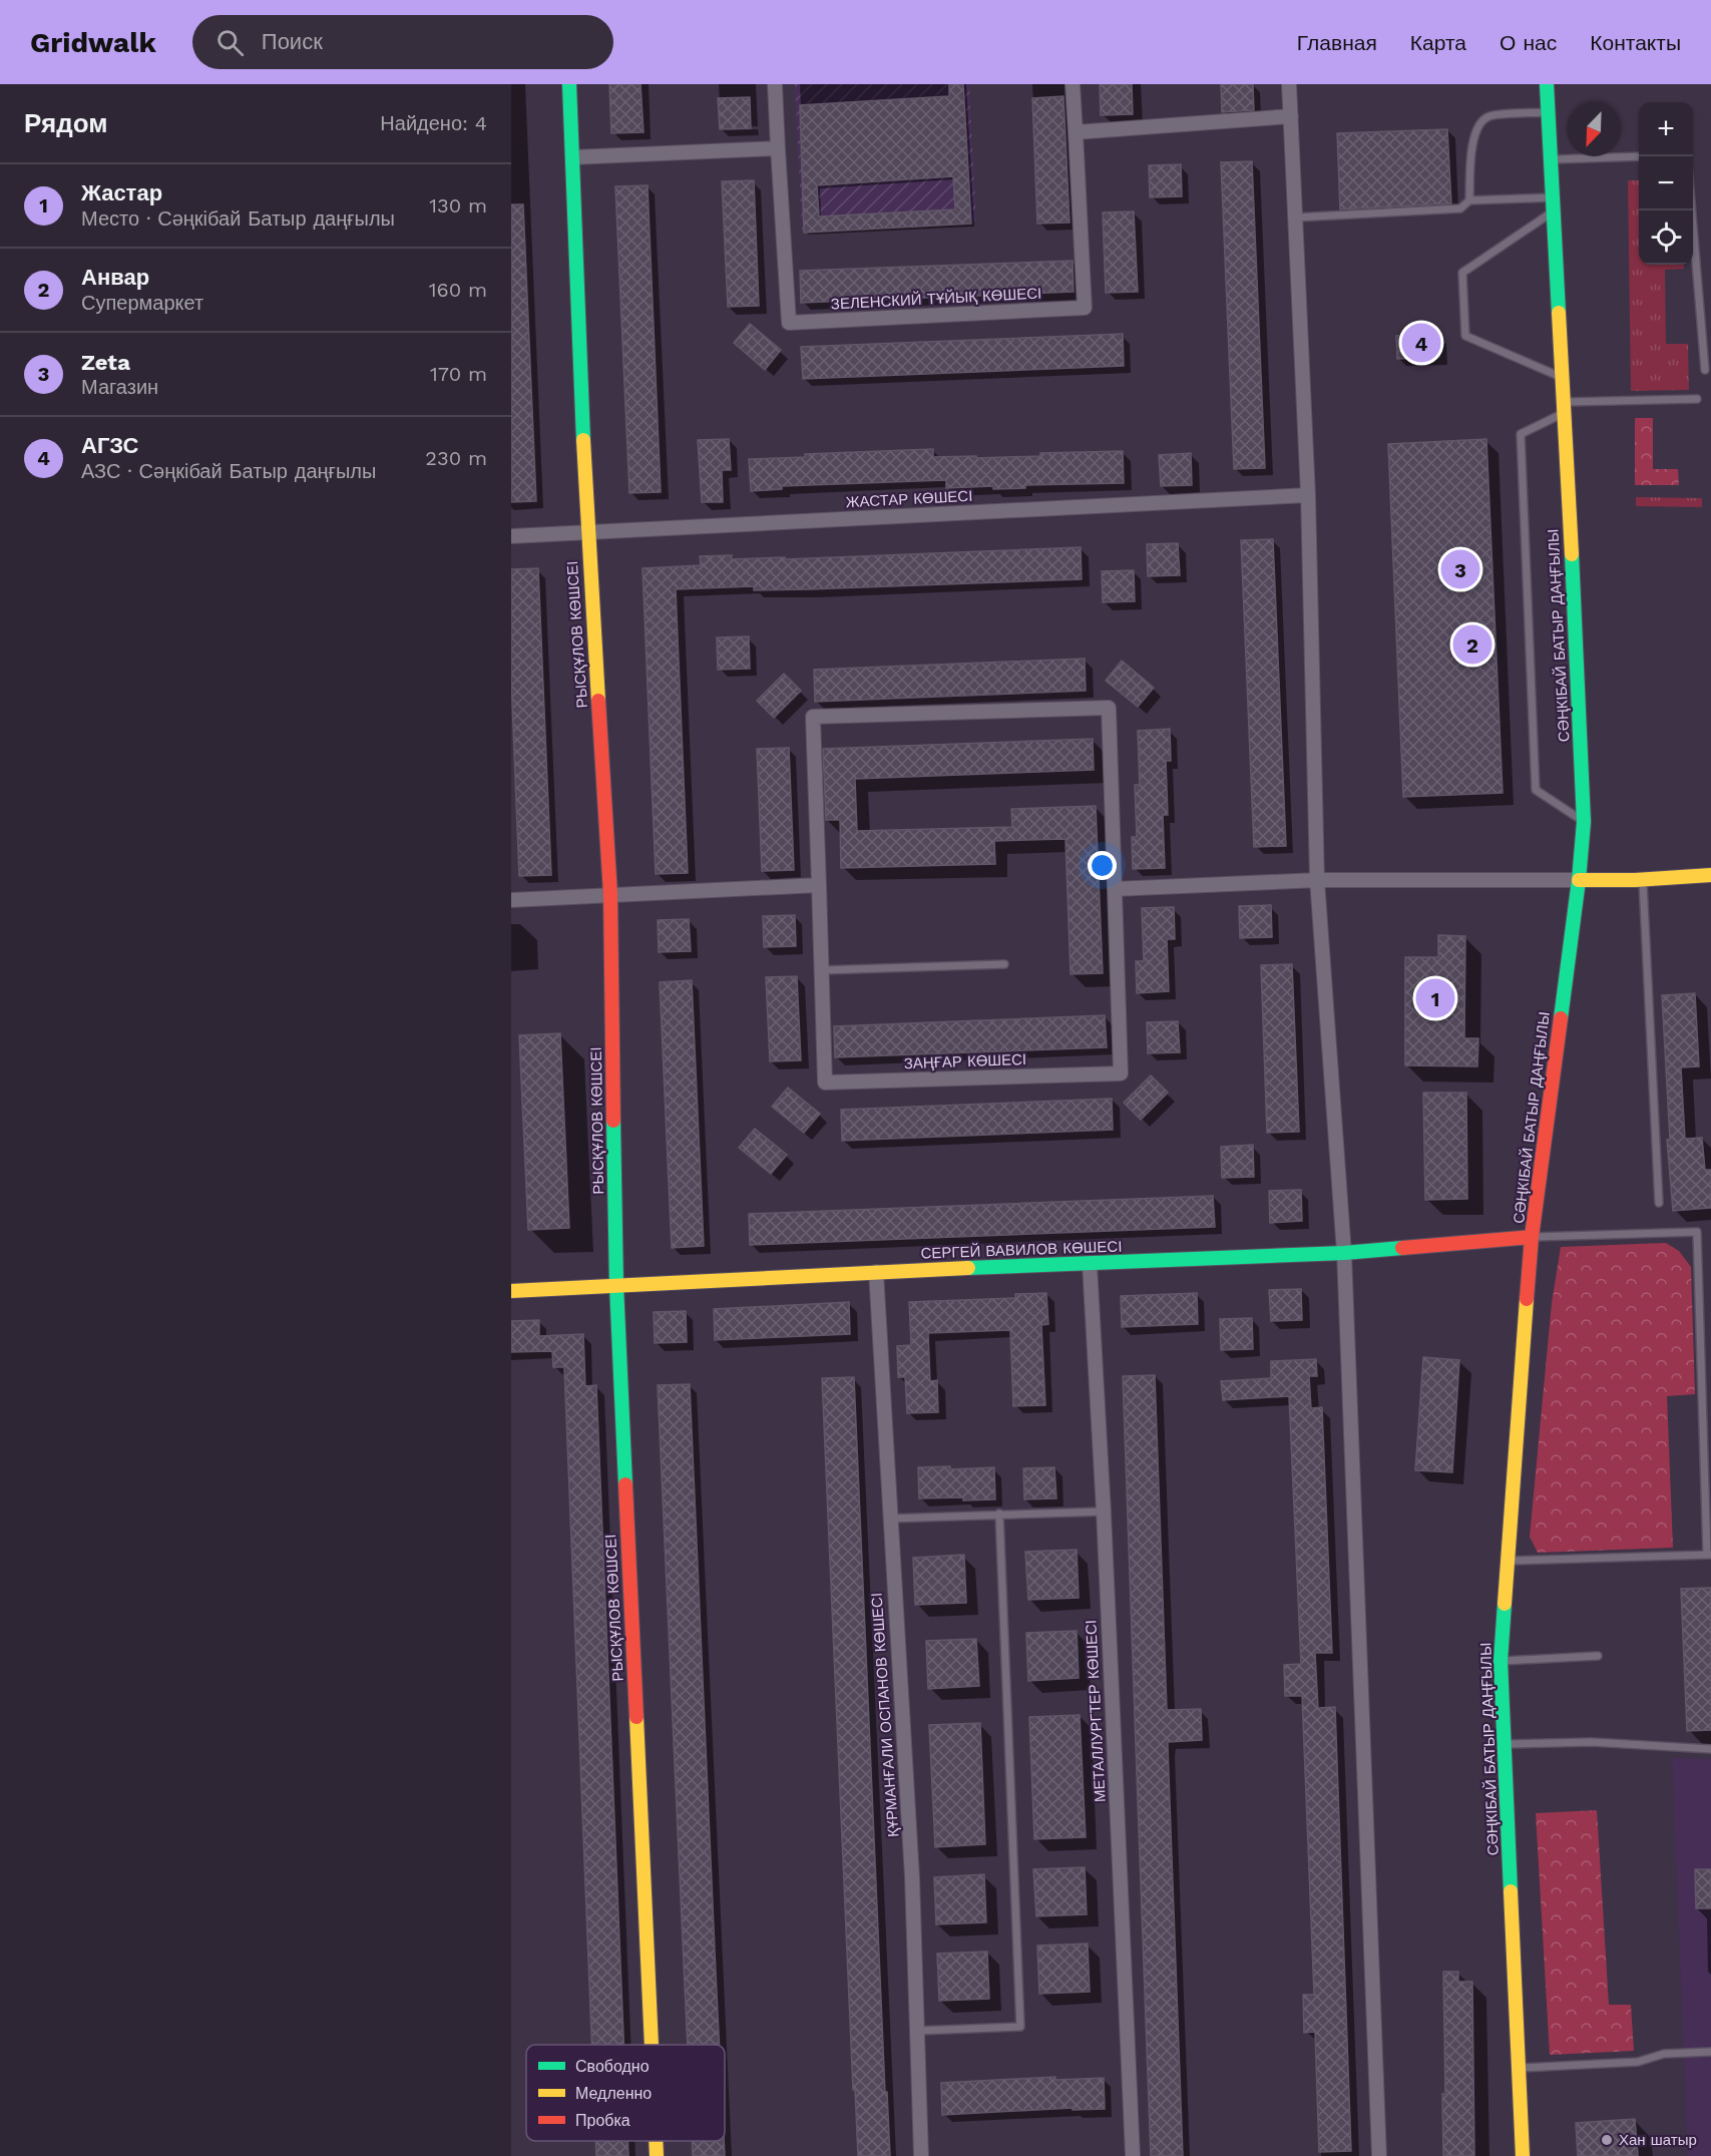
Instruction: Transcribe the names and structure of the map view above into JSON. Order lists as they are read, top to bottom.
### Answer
{
  "streets": {
    "street": [
      "ЗЕЛЕНСКИЙ ТҰЙЫҚ КӨШЕСІ",
      "ЖАСТАР КӨШЕСІ",
      "РЫСҚҰЛОВ КӨШСЕІ",
      "СӘҢКІБАЙ БАТЫР ДАҢҒЫЛЫ",
      "ЗАҢҒАР КӨШЕСІ",
      "СЕРГЕЙ ВАВИЛОВ КӨШЕСІ",
      "МЕТАЛЛУРГТЕР КӨШЕСІ",
      "ҚҰРМАНҒАЛИ ОСПАНОВ КӨШЕСІ"
    ]
  },
  "crossings": [
    ["ЖАСТАР КӨШЕСІ", "РЫСҚҰЛОВ КӨШСЕІ"],
    ["РЫСҚҰЛОВ КӨШСЕІ", "СЕРГЕЙ ВАВИЛОВ КӨШЕСІ"],
    ["СӘҢКІБАЙ БАТЫР ДАҢҒЫЛЫ", "СЕРГЕЙ ВАВИЛОВ КӨШЕСІ"],
    ["СЕРГЕЙ ВАВИЛОВ КӨШЕСІ", "МЕТАЛЛУРГТЕР КӨШЕСІ"],
    ["СЕРГЕЙ ВАВИЛОВ КӨШЕСІ", "ҚҰРМАНҒАЛИ ОСПАНОВ КӨШЕСІ"]
  ],
  "places": ["Хан шатыр"],
  "legend": ["Свободно", "Медленно", "Пробка"],
  "north": "bottom left",
  "page": {
    "header": "Gridwalk",
    "search": "Поиск",
    "nav": [
      "Главная",
      "Карта",
      "О нас",
      "Контакты"
    ],
    "heading": ["Рядом", "Найдено: 4"],
    "map_buttons": ["+", "−"],
    "list": [
      {
        "mark": "1",
        "name": "Жастар",
        "note": "Место · Сәңкібай Батыр даңғылы",
        "value": "130 m"
      },
      {
        "mark": "2",
        "name": "Анвар",
        "note": "Супермаркет",
        "value": "160 m"
      },
      {
        "mark": "3",
        "name": "Zeta",
        "note": "Магазин",
        "value": "170 m"
      },
      {
        "mark": "4",
        "name": "АГЗС",
        "note": "АЗС · Сәңкібай Батыр даңғылы",
        "value": "230 m"
      }
    ],
    "pins": [
      "4",
      "3",
      "2",
      "1"
    ]
  }
}
